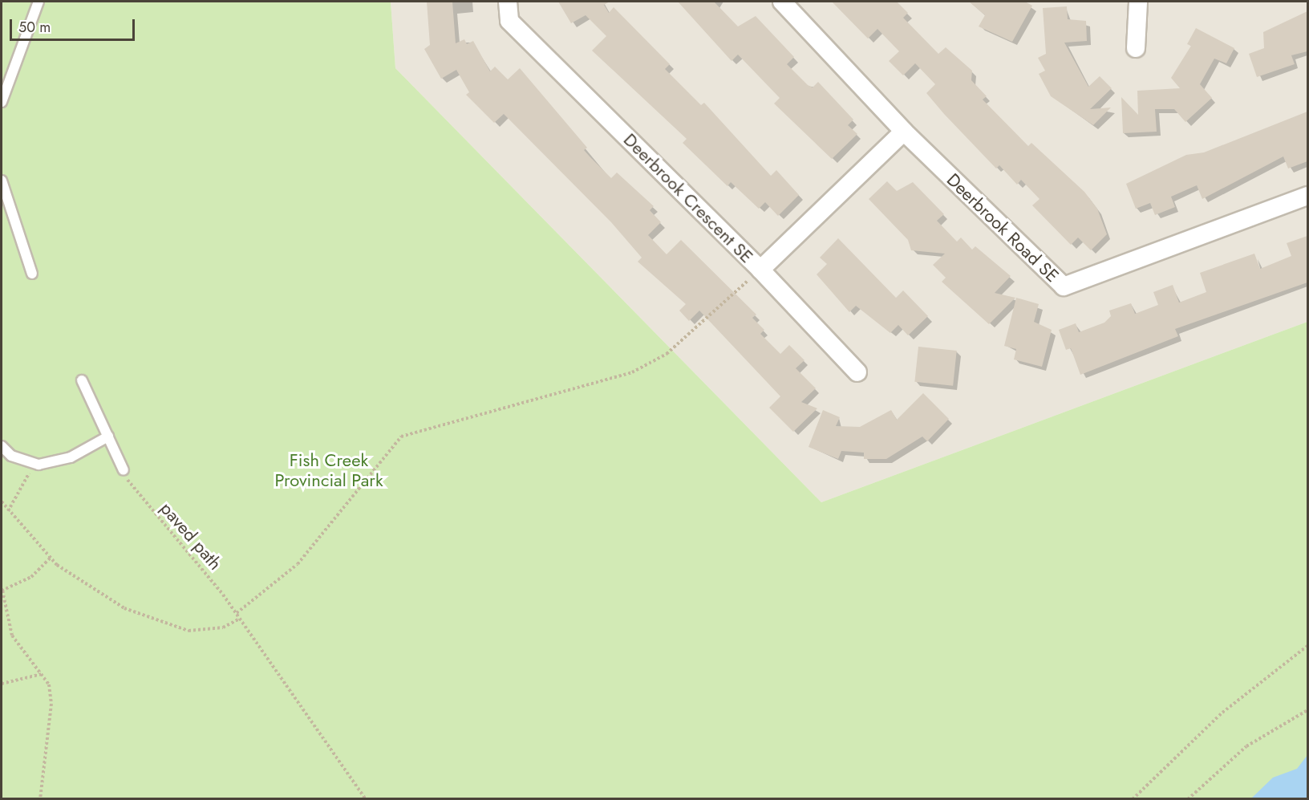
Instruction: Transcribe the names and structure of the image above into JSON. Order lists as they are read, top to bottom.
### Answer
{
  "streets": {
    "street": ["Deerbrook Crescent SE", "Deerbrook Road SE"],
    "path": ["paved path"]
  },
  "crossings": [
    ["Deerbrook Crescent SE", "Deerbrook Road SE"]
  ],
  "parks": ["Fish Creek Provincial Park"],
  "scale_bar": "50 m"
}
